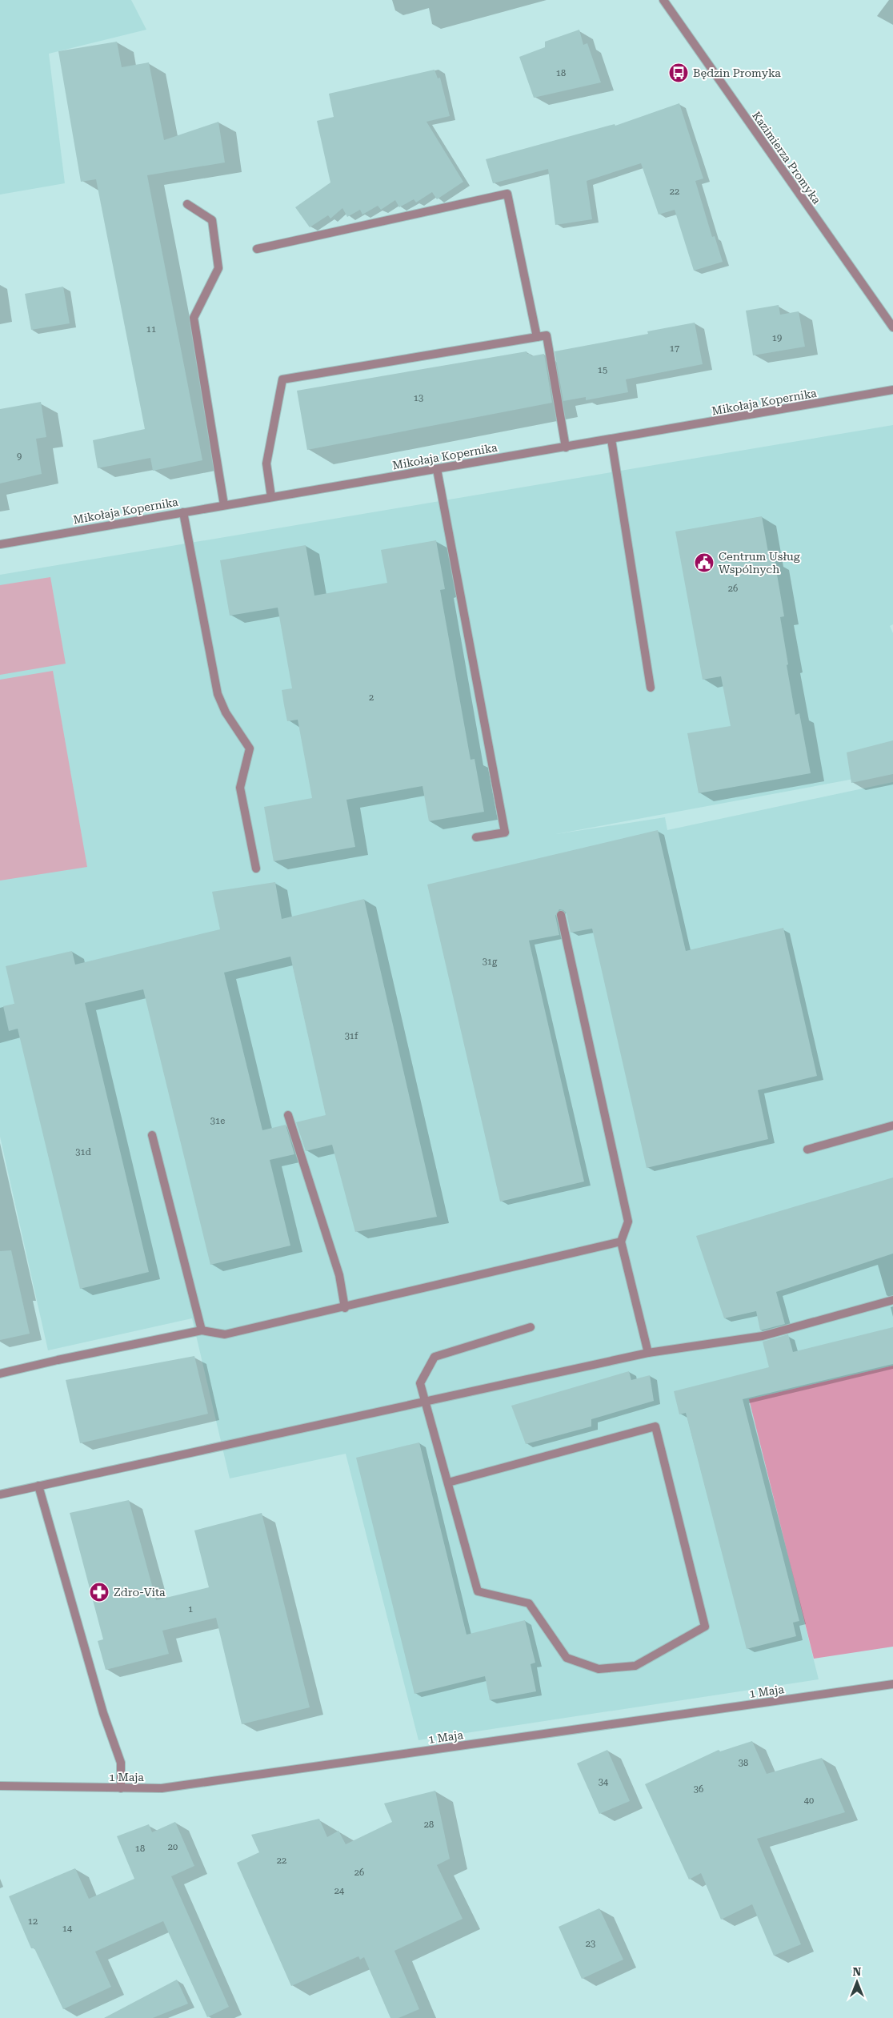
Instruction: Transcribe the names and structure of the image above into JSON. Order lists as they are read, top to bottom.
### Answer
{
  "streets": {
    "street": ["Kazimierza Promyka", "Mikołaja Kopernika", "1 Maja"]
  },
  "places": {
    "bus stop": ["Będzin Promyka"],
    "public building": ["Centrum Usług Wspólnych"],
    "pharmacy": ["Zdro-Vita"]
  },
  "house_numbers": [
    "18",
    "22",
    "11",
    "19",
    "17",
    "15",
    "13",
    "9",
    "26",
    "2",
    "31g",
    "31f",
    "31e",
    "31d",
    "1",
    "38",
    "34",
    "36",
    "40",
    "28",
    "20",
    "18",
    "22",
    "26",
    "24",
    "12",
    "14",
    "23"
  ],
  "north": "top"
}
